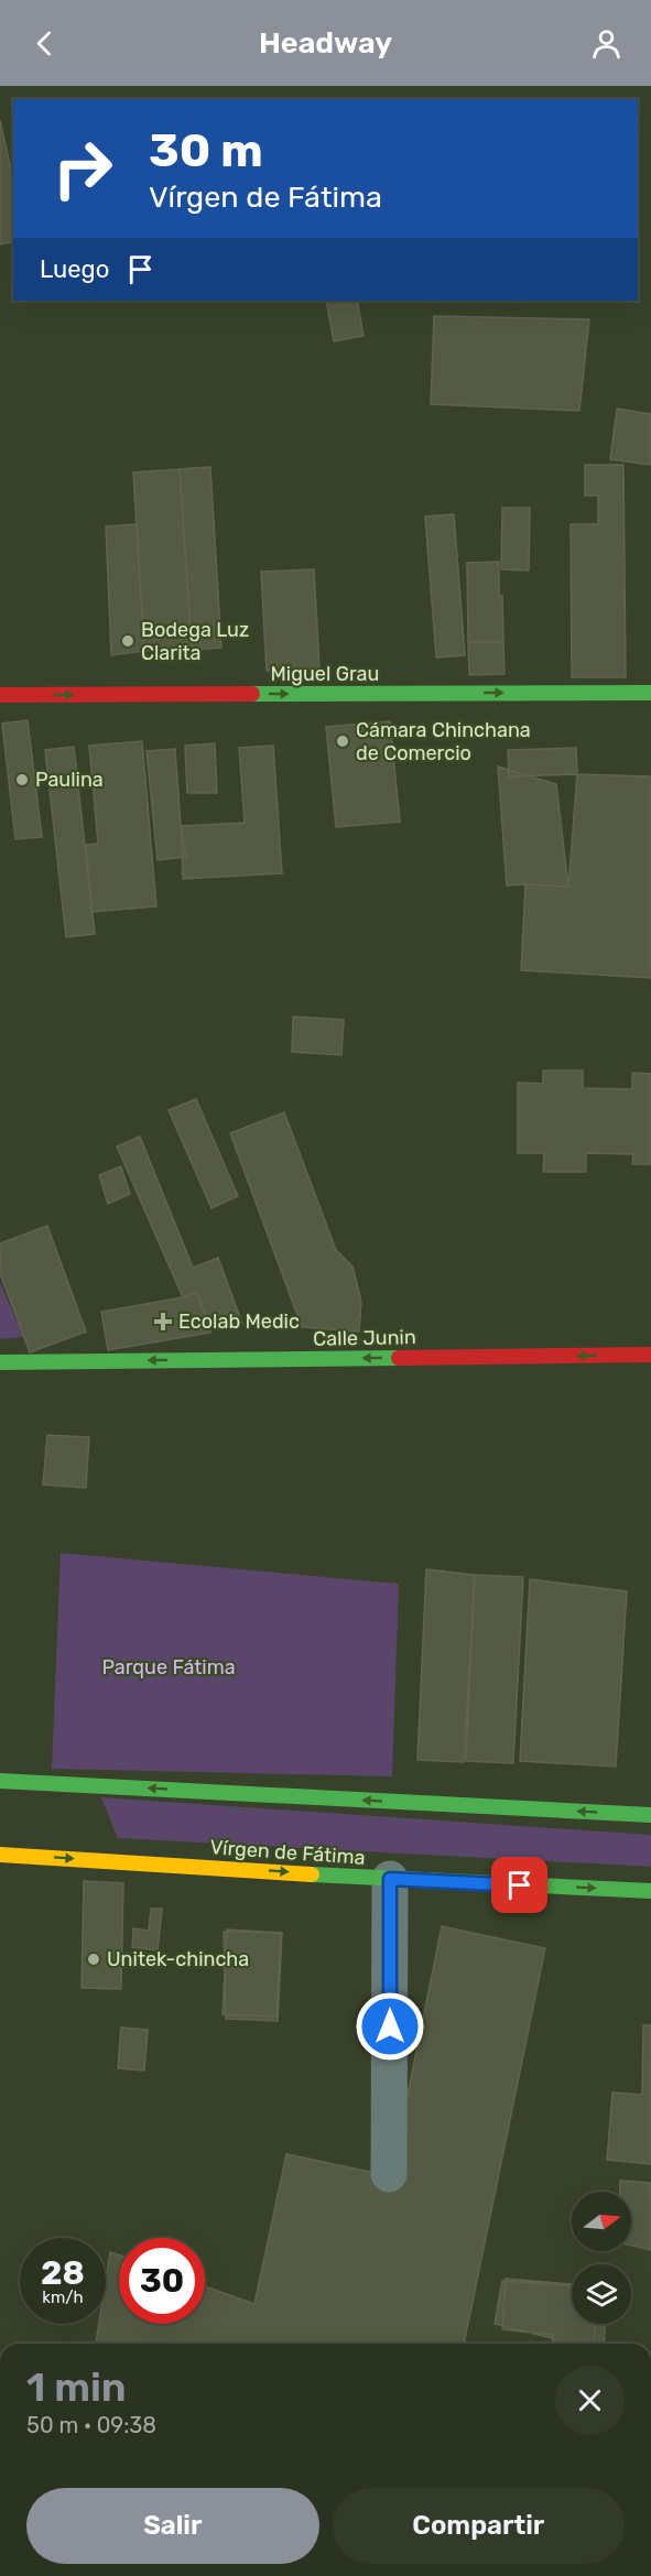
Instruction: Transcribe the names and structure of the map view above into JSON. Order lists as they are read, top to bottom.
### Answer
{
  "streets": {
    "street": ["Miguel Grau", "Calle Junin", "Vírgen de Fátima"]
  },
  "one_way": ["Miguel Grau", "Calle Junin"],
  "parks": ["Parque Fátima"],
  "places": {
    "other": [
      "Bodega Luz Clarita",
      "Cámara Chinchana de Comercio",
      "Paulina",
      "Unitek-chincha"
    ],
    "health": ["Ecolab Medic"]
  },
  "north": "right",
  "page": {
    "header": "Headway",
    "turn": ["30 m", "Vírgen de Fátima"],
    "then": "Luego",
    "speed": "28 km/h",
    "limit": "30",
    "heading": ["1 min", "50 m · 09:38"],
    "buttons": ["Salir", "Compartir"]
  }
}
